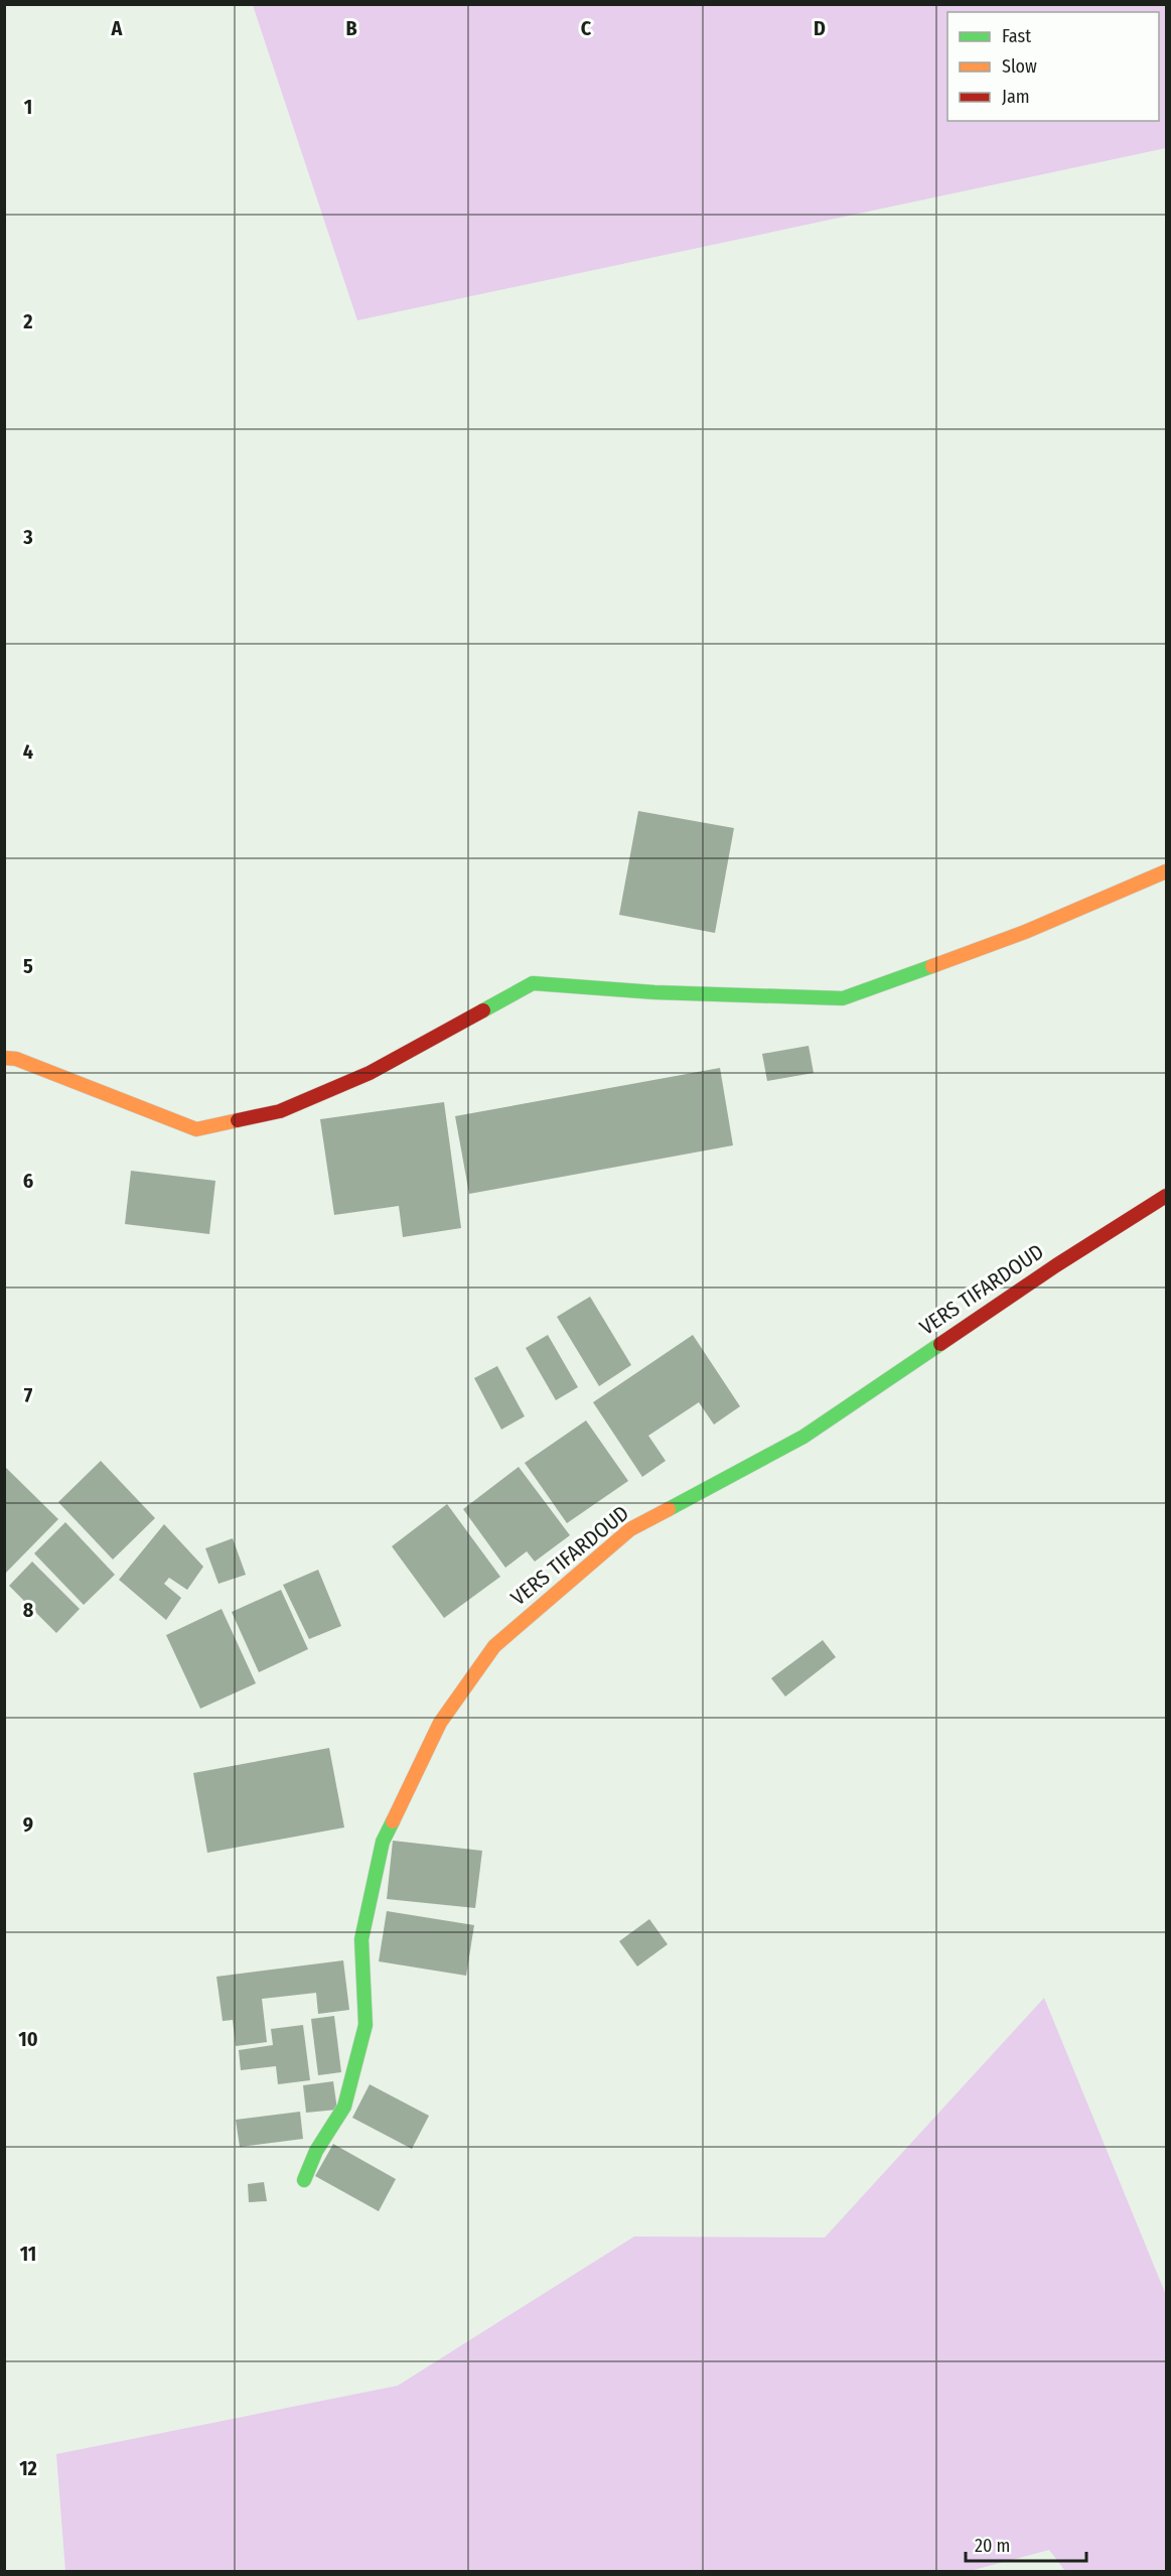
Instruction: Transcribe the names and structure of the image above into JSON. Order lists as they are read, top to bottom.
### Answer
{
  "streets": {
    "street": ["VERS TIFARDOUD"]
  },
  "legend": ["Fast", "Slow", "Jam"],
  "scale_bar": "20 m",
  "grid": {
    "columns": [
      "A",
      "B",
      "C",
      "D"
    ],
    "rows": [
      "1",
      "2",
      "3",
      "4",
      "5",
      "6",
      "7",
      "8",
      "9",
      "10",
      "11",
      "12"
    ]
  }
}
